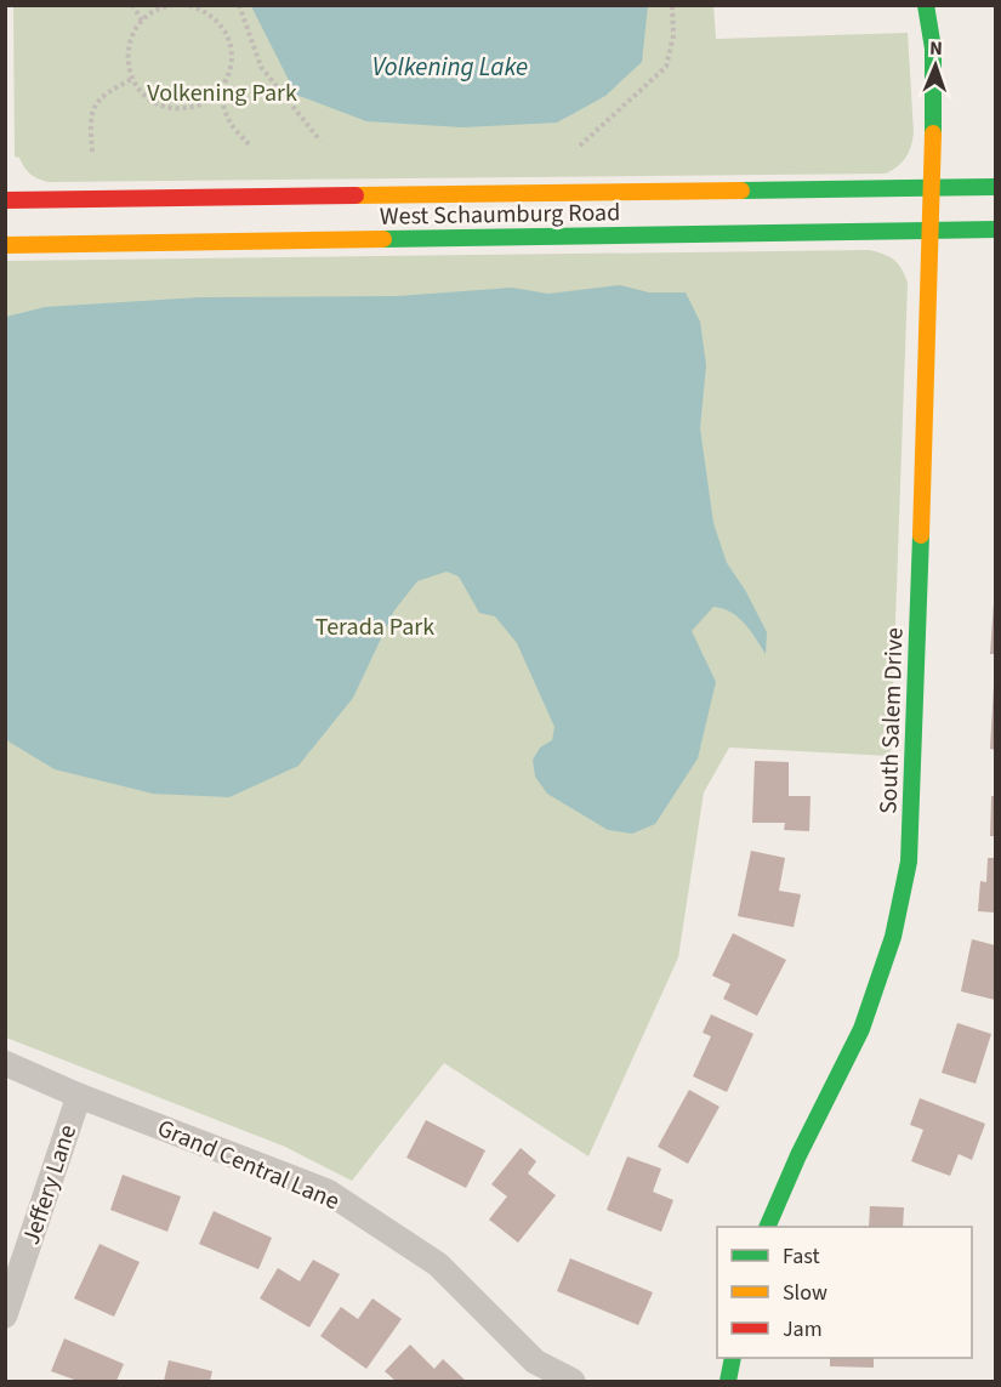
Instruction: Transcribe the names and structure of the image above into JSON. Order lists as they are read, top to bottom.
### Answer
{
  "streets": {
    "main road": ["West Schaumburg Road", "South Salem Drive"],
    "street": ["Grand Central Lane", "Jeffery Lane"]
  },
  "crossings": [
    ["West Schaumburg Road", "South Salem Drive"],
    ["Grand Central Lane", "Jeffery Lane"]
  ],
  "water": ["Volkening Lake"],
  "parks": ["Volkening Park", "Terada Park"],
  "legend": ["Fast", "Slow", "Jam"],
  "north": "top"
}
